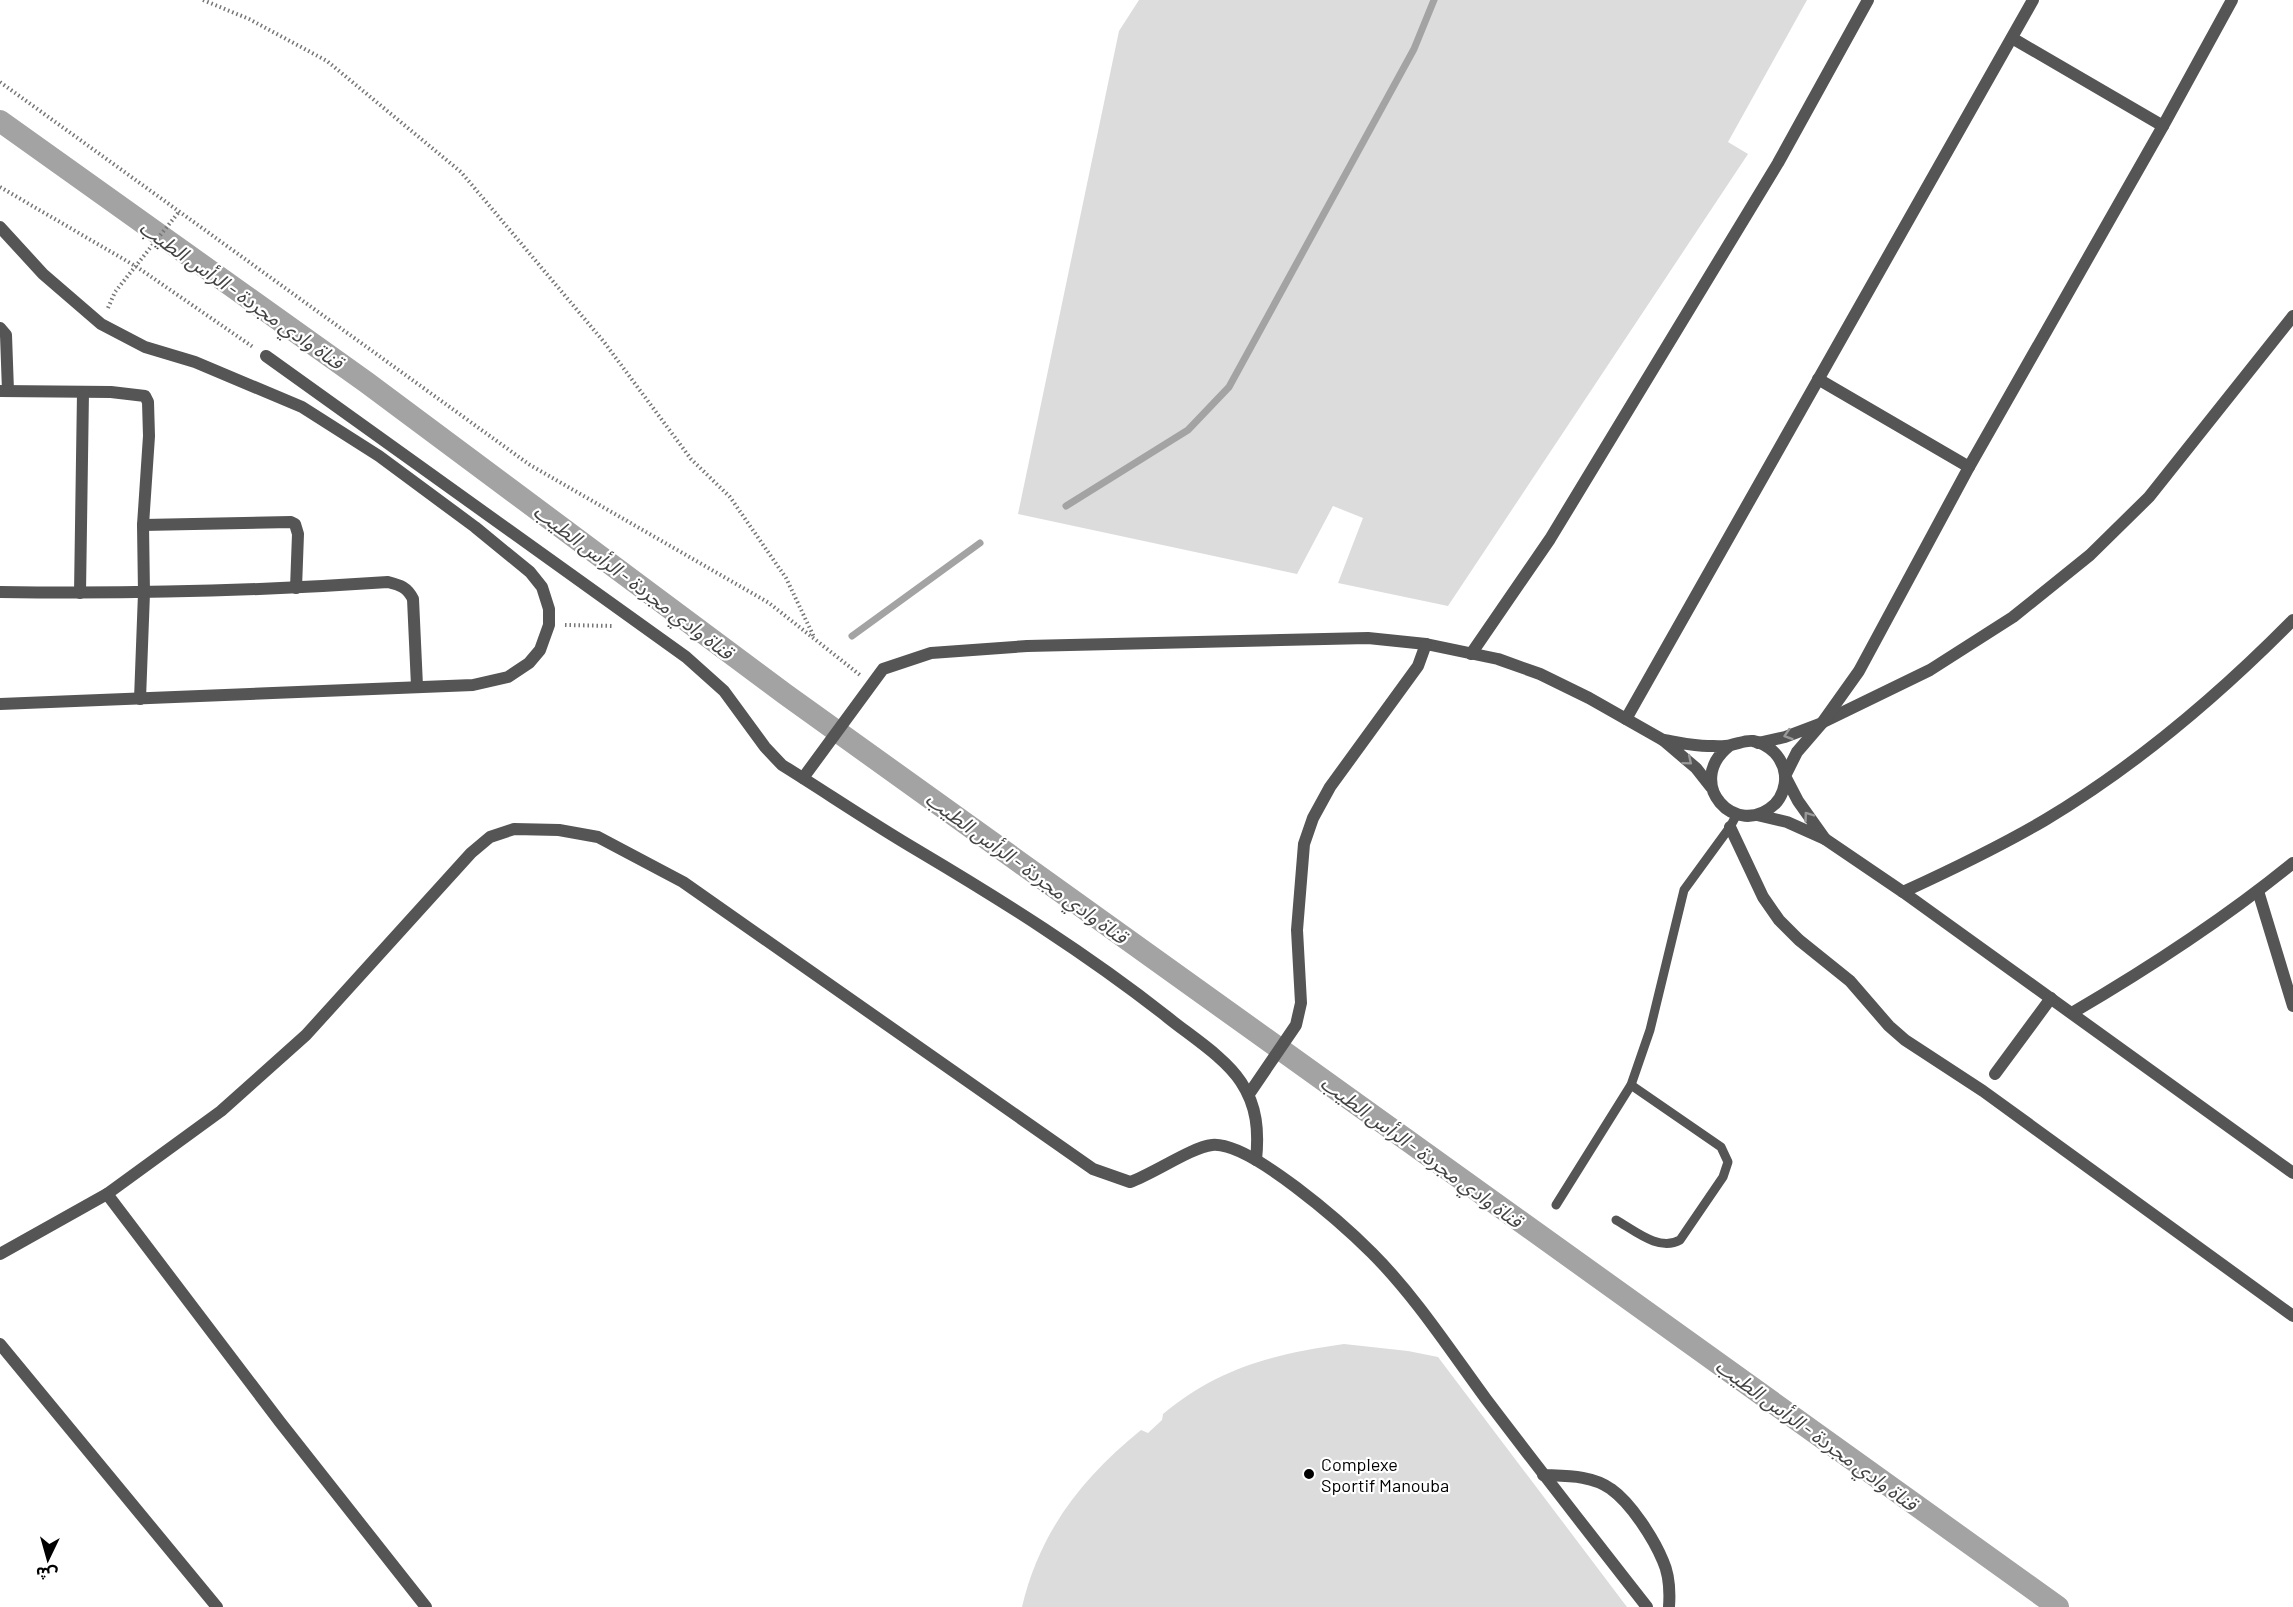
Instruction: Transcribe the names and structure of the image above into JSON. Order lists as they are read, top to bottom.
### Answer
{
  "water": ["قناة وادي مجردة - الرأس الطيب"],
  "places": ["Complexe Sportif Manouba"],
  "north": "bottom"
}
